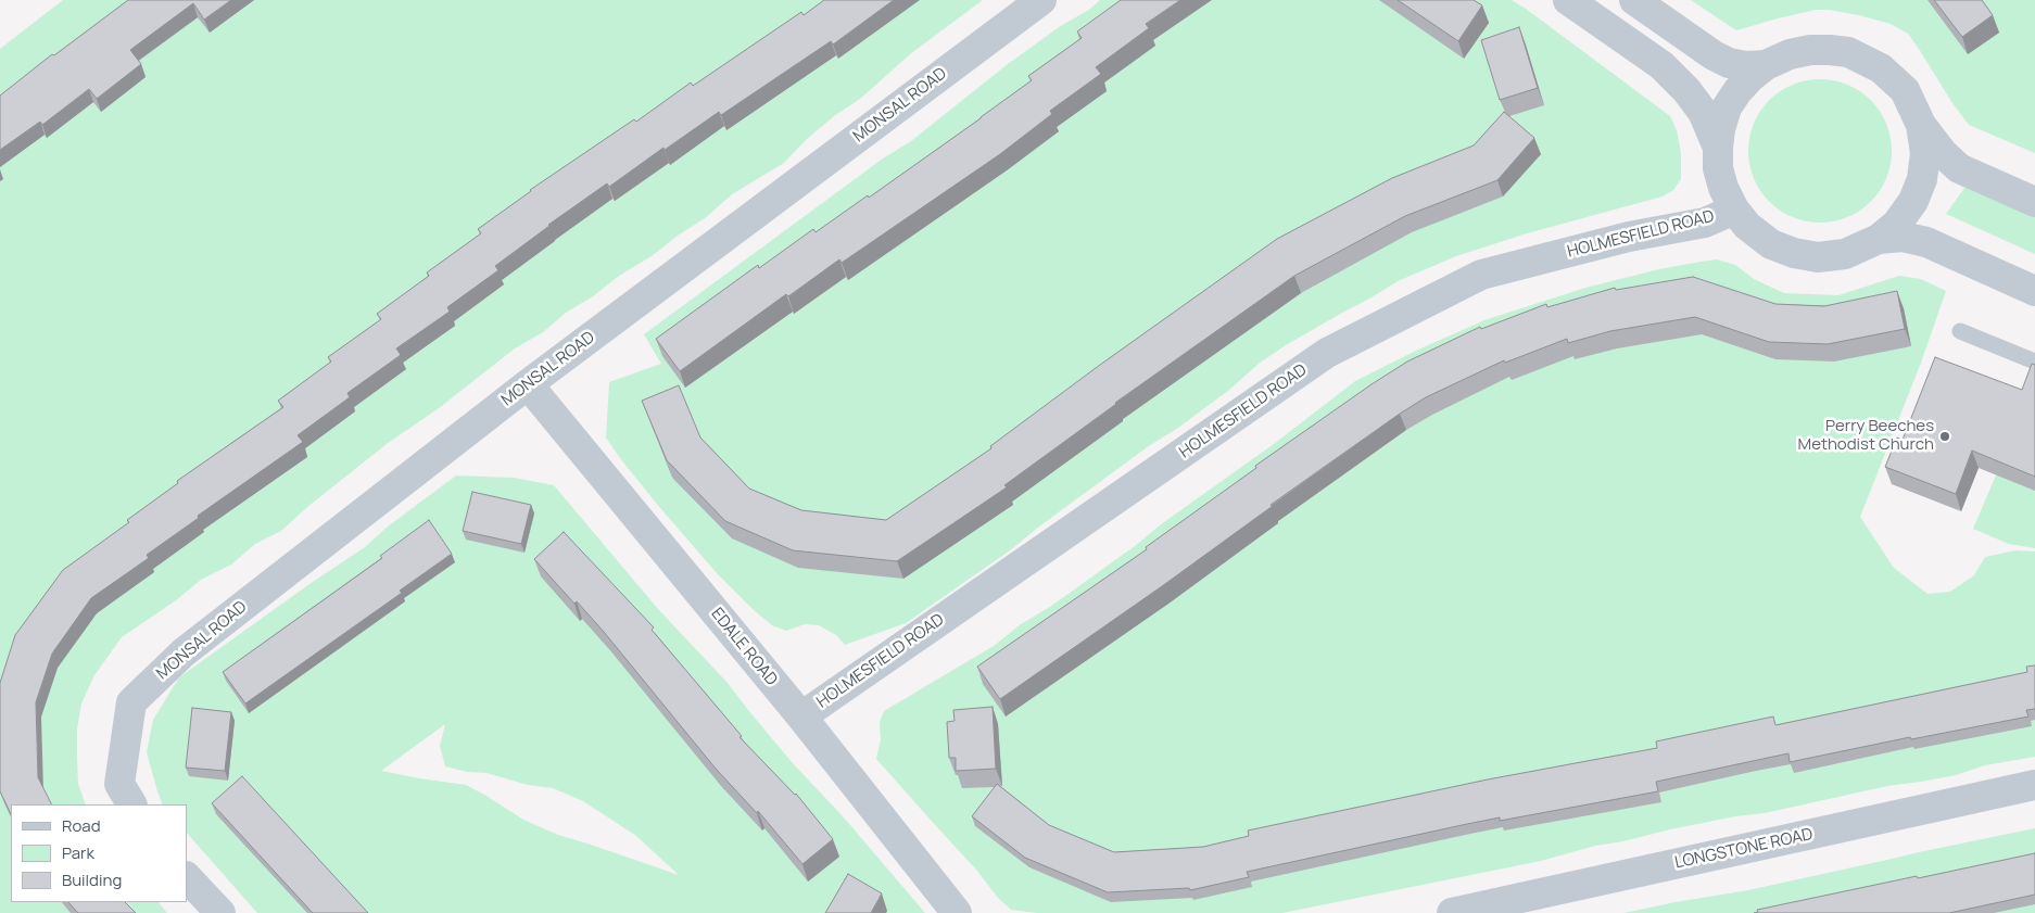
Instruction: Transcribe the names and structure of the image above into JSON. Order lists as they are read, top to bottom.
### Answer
{
  "streets": {
    "street": [
      "MONSAL ROAD",
      "HOLMESFIELD ROAD",
      "EDALE ROAD",
      "LONGSTONE ROAD"
    ]
  },
  "crossings": [
    ["MONSAL ROAD", "EDALE ROAD"],
    ["HOLMESFIELD ROAD", "EDALE ROAD"]
  ],
  "places": ["Perry Beeches Methodist Church"],
  "legend": ["Road", "Park", "Building"]
}
